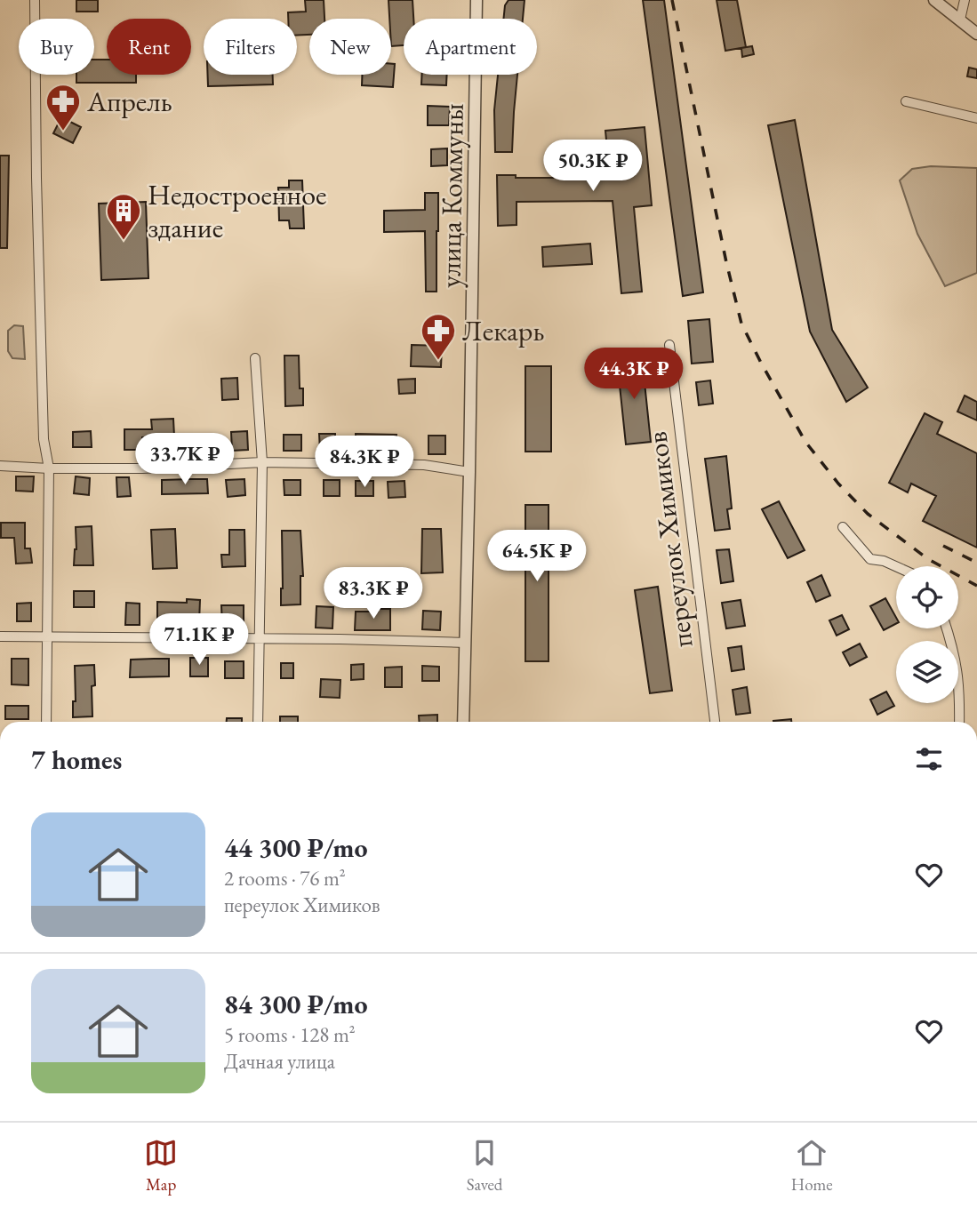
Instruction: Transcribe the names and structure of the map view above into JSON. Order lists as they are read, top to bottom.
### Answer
{
  "streets": {
    "street": ["улица Коммуны", "переулок Химиков"]
  },
  "places": {
    "pharmacy": ["Апрель", "Лекарь"],
    "building": ["Недостроенное здание"]
  },
  "page": {
    "chip": [
      "Buy",
      "Rent",
      "Filters",
      "New",
      "Apartment"
    ],
    "price": [
      "50.3K ₽",
      "44.3K ₽",
      "33.7K ₽",
      "84.3K ₽",
      "64.5K ₽",
      "83.3K ₽",
      "71.1K ₽"
    ],
    "heading": "7 homes",
    "list": [
      {
        "name": "44 300 ₽/mo",
        "note": "2 rooms · 76 m² · переулок Химиков"
      },
      {
        "name": "84 300 ₽/mo",
        "note": "5 rooms · 128 m² · Дачная улица"
      }
    ],
    "tabs": ["Map", "Saved", "Home"]
  }
}
